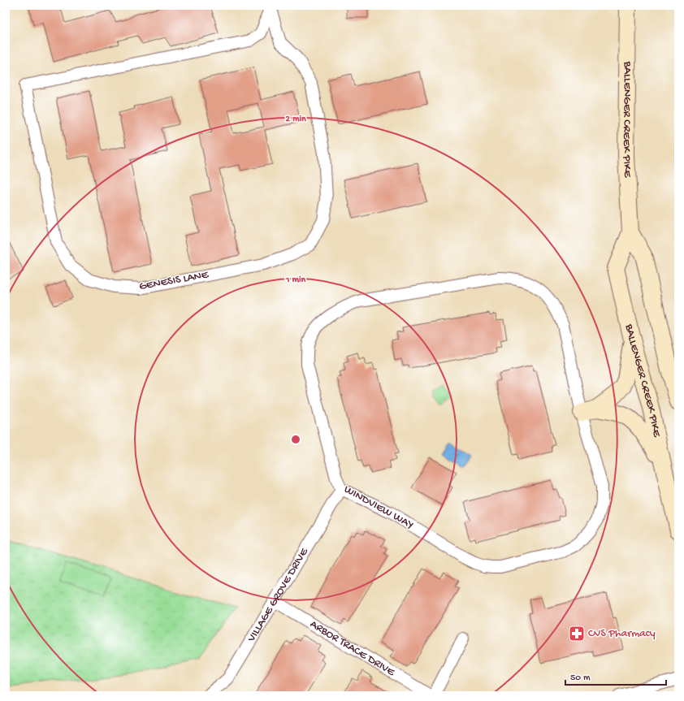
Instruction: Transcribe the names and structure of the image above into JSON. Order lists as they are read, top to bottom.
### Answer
{
  "streets": {
    "main road": ["BALLENGER CREEK PIKE"],
    "street": [
      "GENESIS LANE",
      "WINDVIEW WAY",
      "VILLAGE GROVE DRIVE",
      "ARBOR TRACE DRIVE"
    ]
  },
  "crossings": [
    ["WINDVIEW WAY", "VILLAGE GROVE DRIVE"],
    ["VILLAGE GROVE DRIVE", "ARBOR TRACE DRIVE"]
  ],
  "places": {
    "pharmacy": ["CVS Pharmacy"]
  },
  "scale_bar": "50 m",
  "rings": ["2 min", "1 min"]
}
